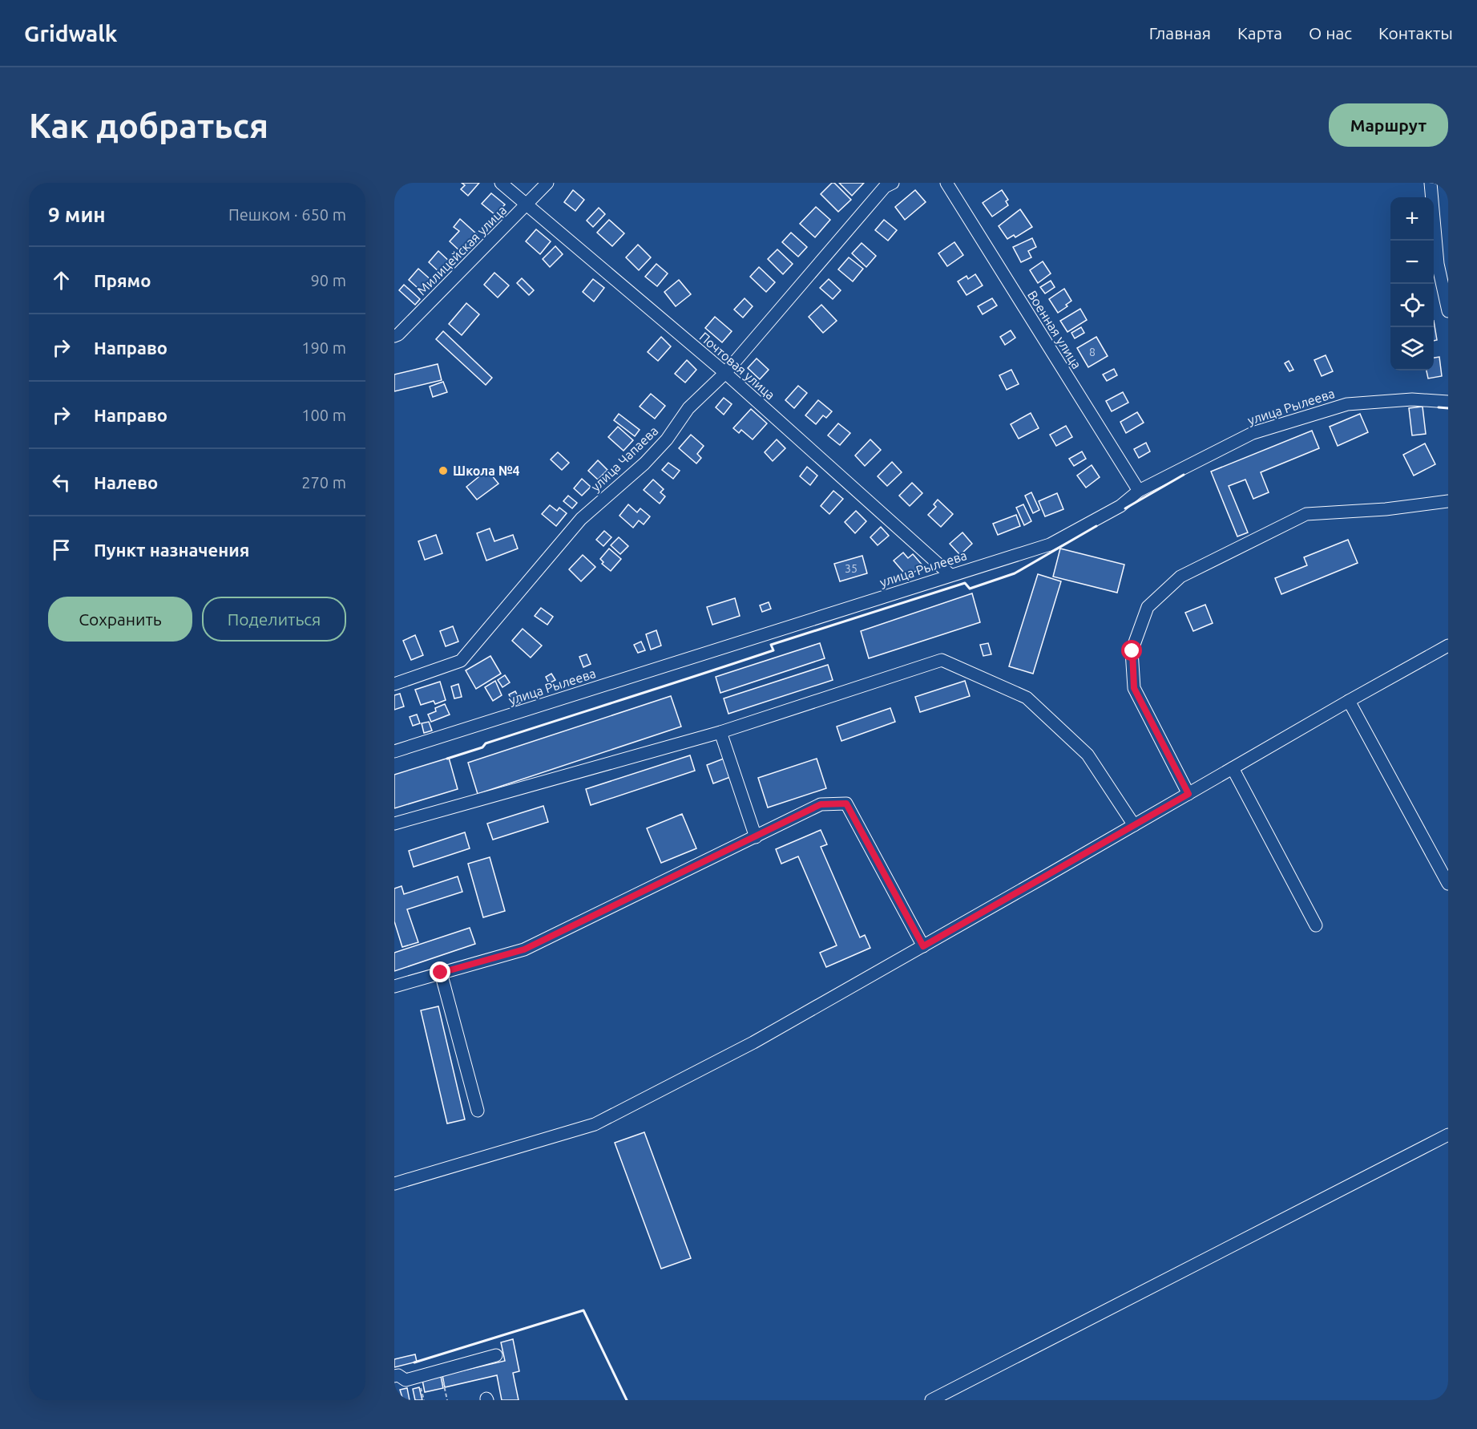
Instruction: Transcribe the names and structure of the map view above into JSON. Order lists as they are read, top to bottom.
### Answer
{
  "streets": {
    "street": [
      "Милицейская улица",
      "Военная улица",
      "Почтовая улица",
      "улица Рылеева",
      "улица Чапаева"
    ]
  },
  "crossings": [
    ["Милицейская улица", "Почтовая улица"],
    ["Военная улица", "улица Рылеева"],
    ["Почтовая улица", "улица Рылеева"],
    ["Почтовая улица", "улица Чапаева"]
  ],
  "places": ["Школа №4"],
  "house_numbers": ["8", "35"],
  "page": {
    "header": "Gridwalk",
    "nav": [
      "Главная",
      "Карта",
      "О нас",
      "Контакты"
    ],
    "buttons": [
      "Маршрут",
      ["Сохранить", "Поделиться"]
    ],
    "title": "Как добраться",
    "heading": ["9 мин", "Пешком · 650 m"],
    "map_buttons": ["+", "−"],
    "list": [
      ["Прямо", "90 m"],
      ["Направо", "190 m"],
      ["Направо", "100 m"],
      ["Налево", "270 m"],
      "Пункт назначения"
    ]
  }
}
